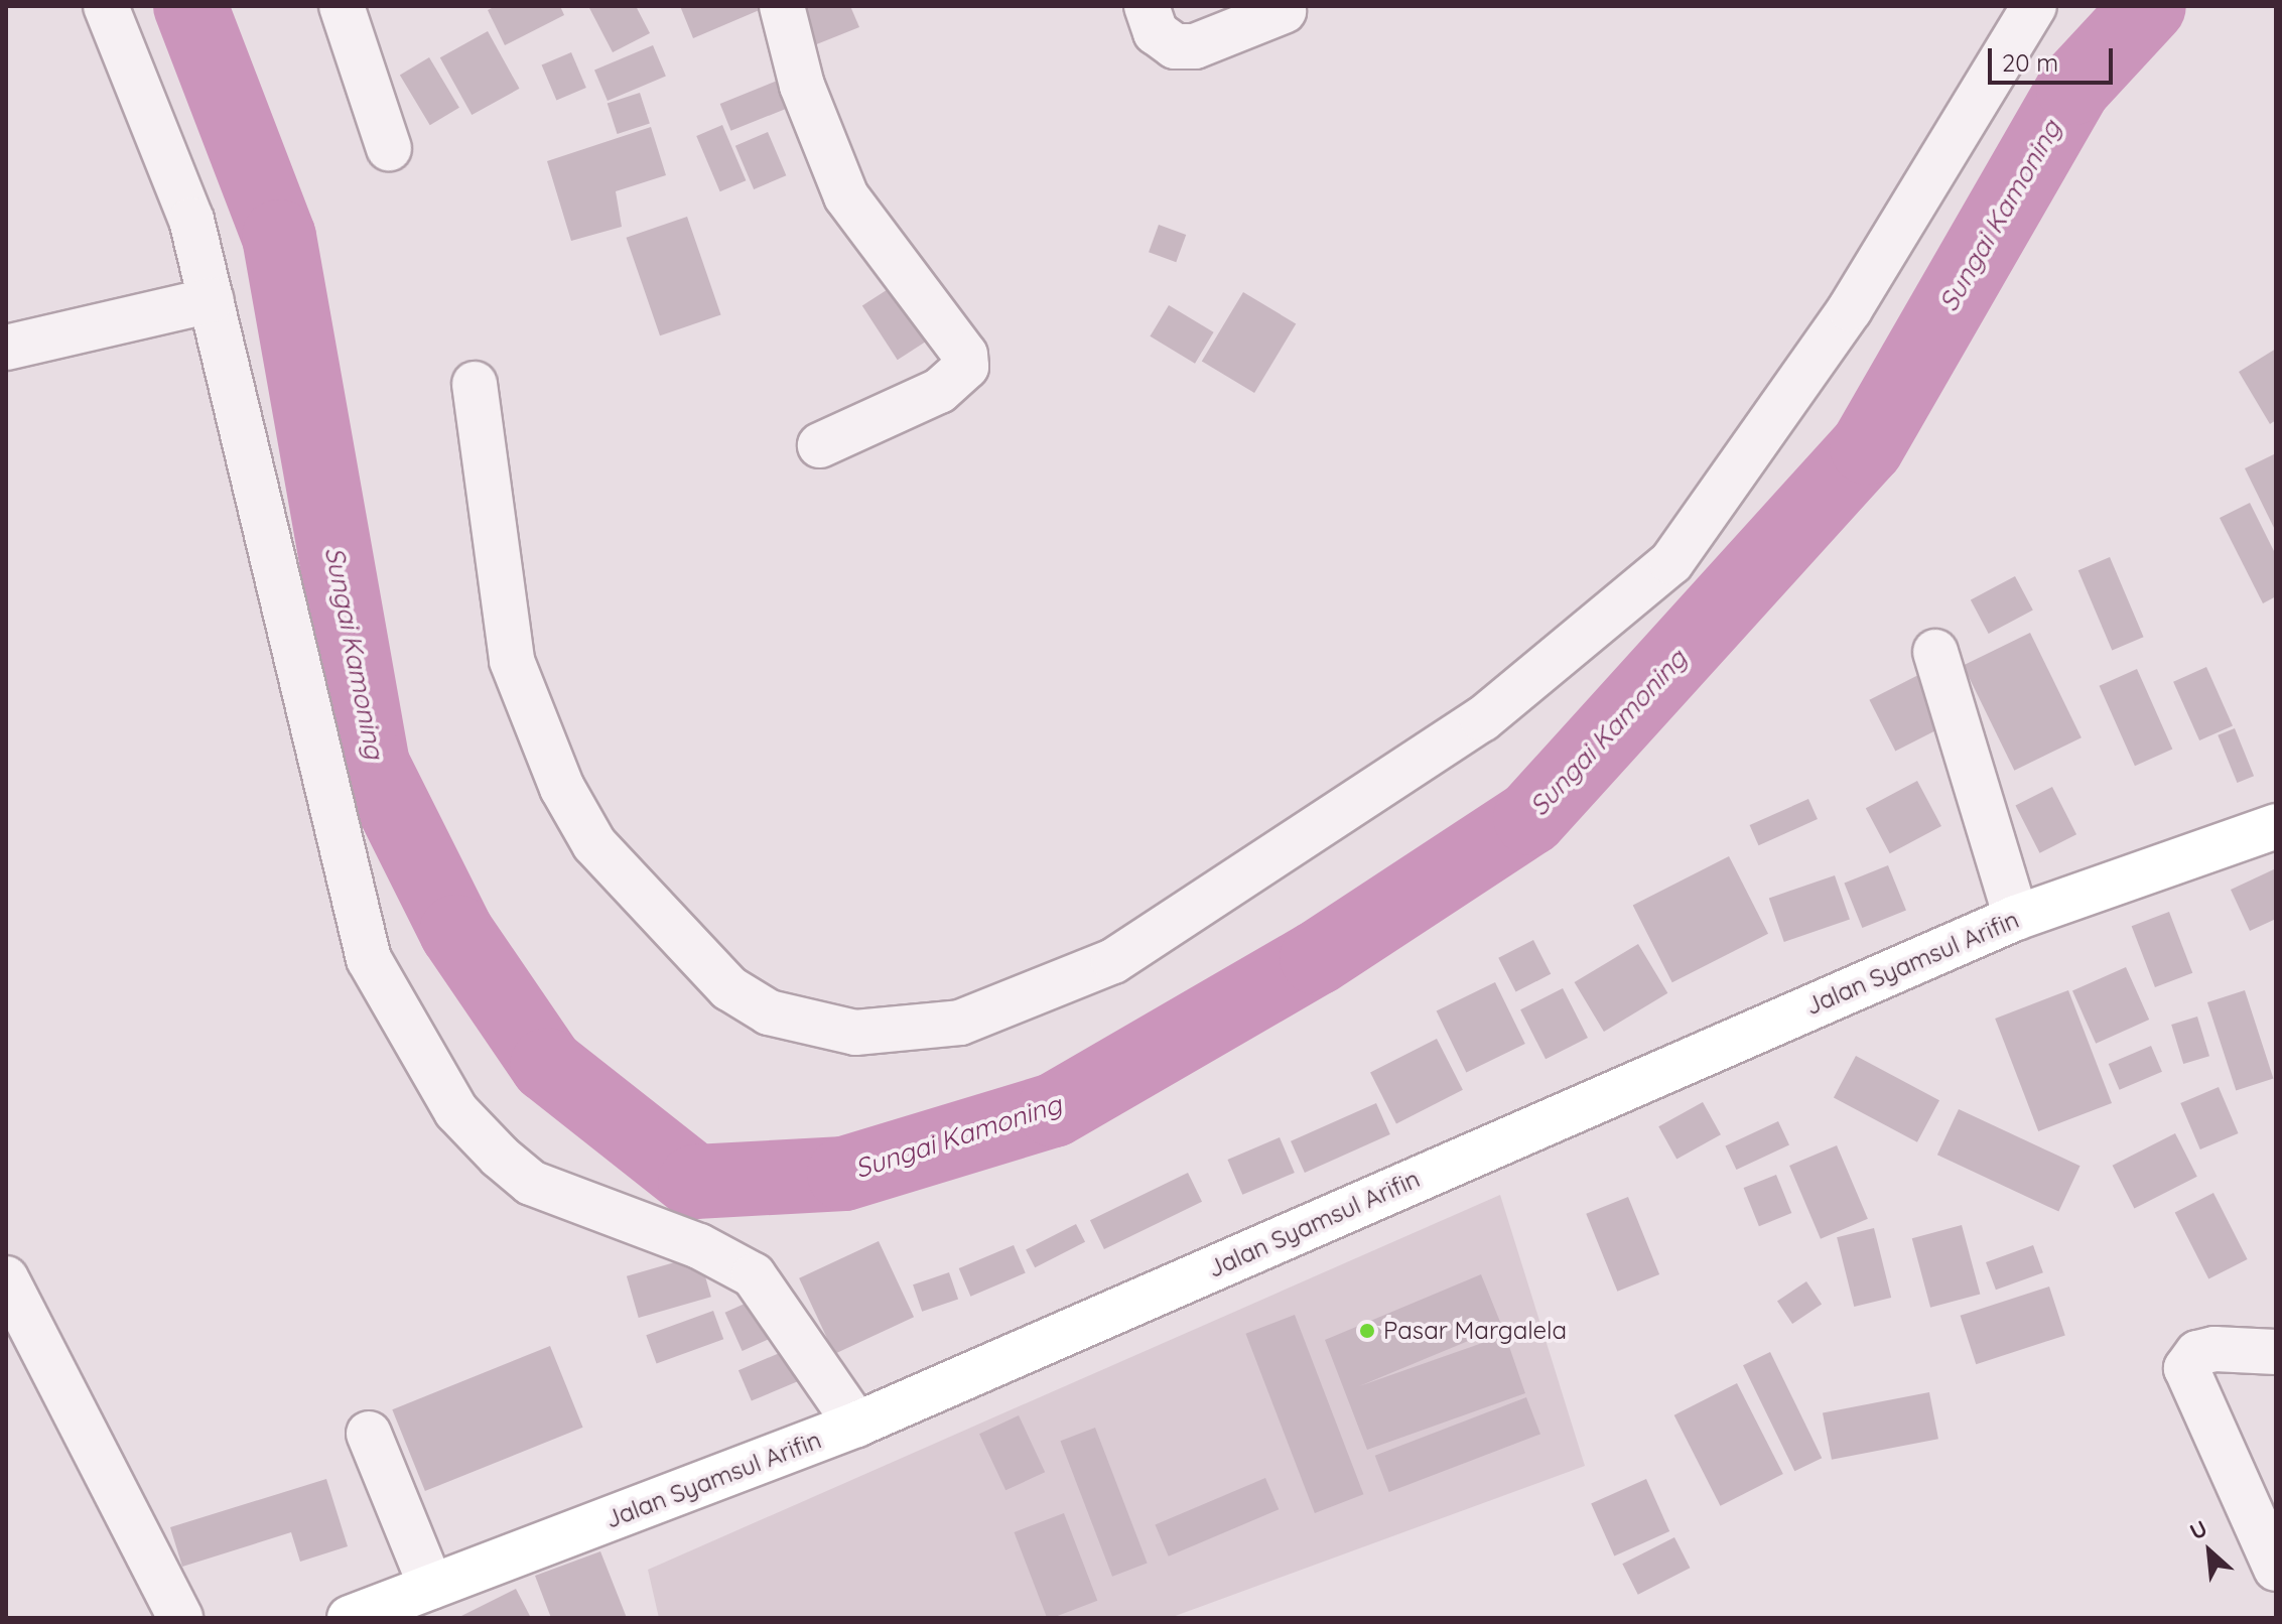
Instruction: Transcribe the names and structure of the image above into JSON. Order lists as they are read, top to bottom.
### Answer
{
  "streets": {
    "main road": ["Jalan Syamsul Arifin"]
  },
  "water": ["Sungai Kamoning"],
  "places": ["Pasar Margalela"],
  "scale_bar": "20 m",
  "north": "top left"
}
